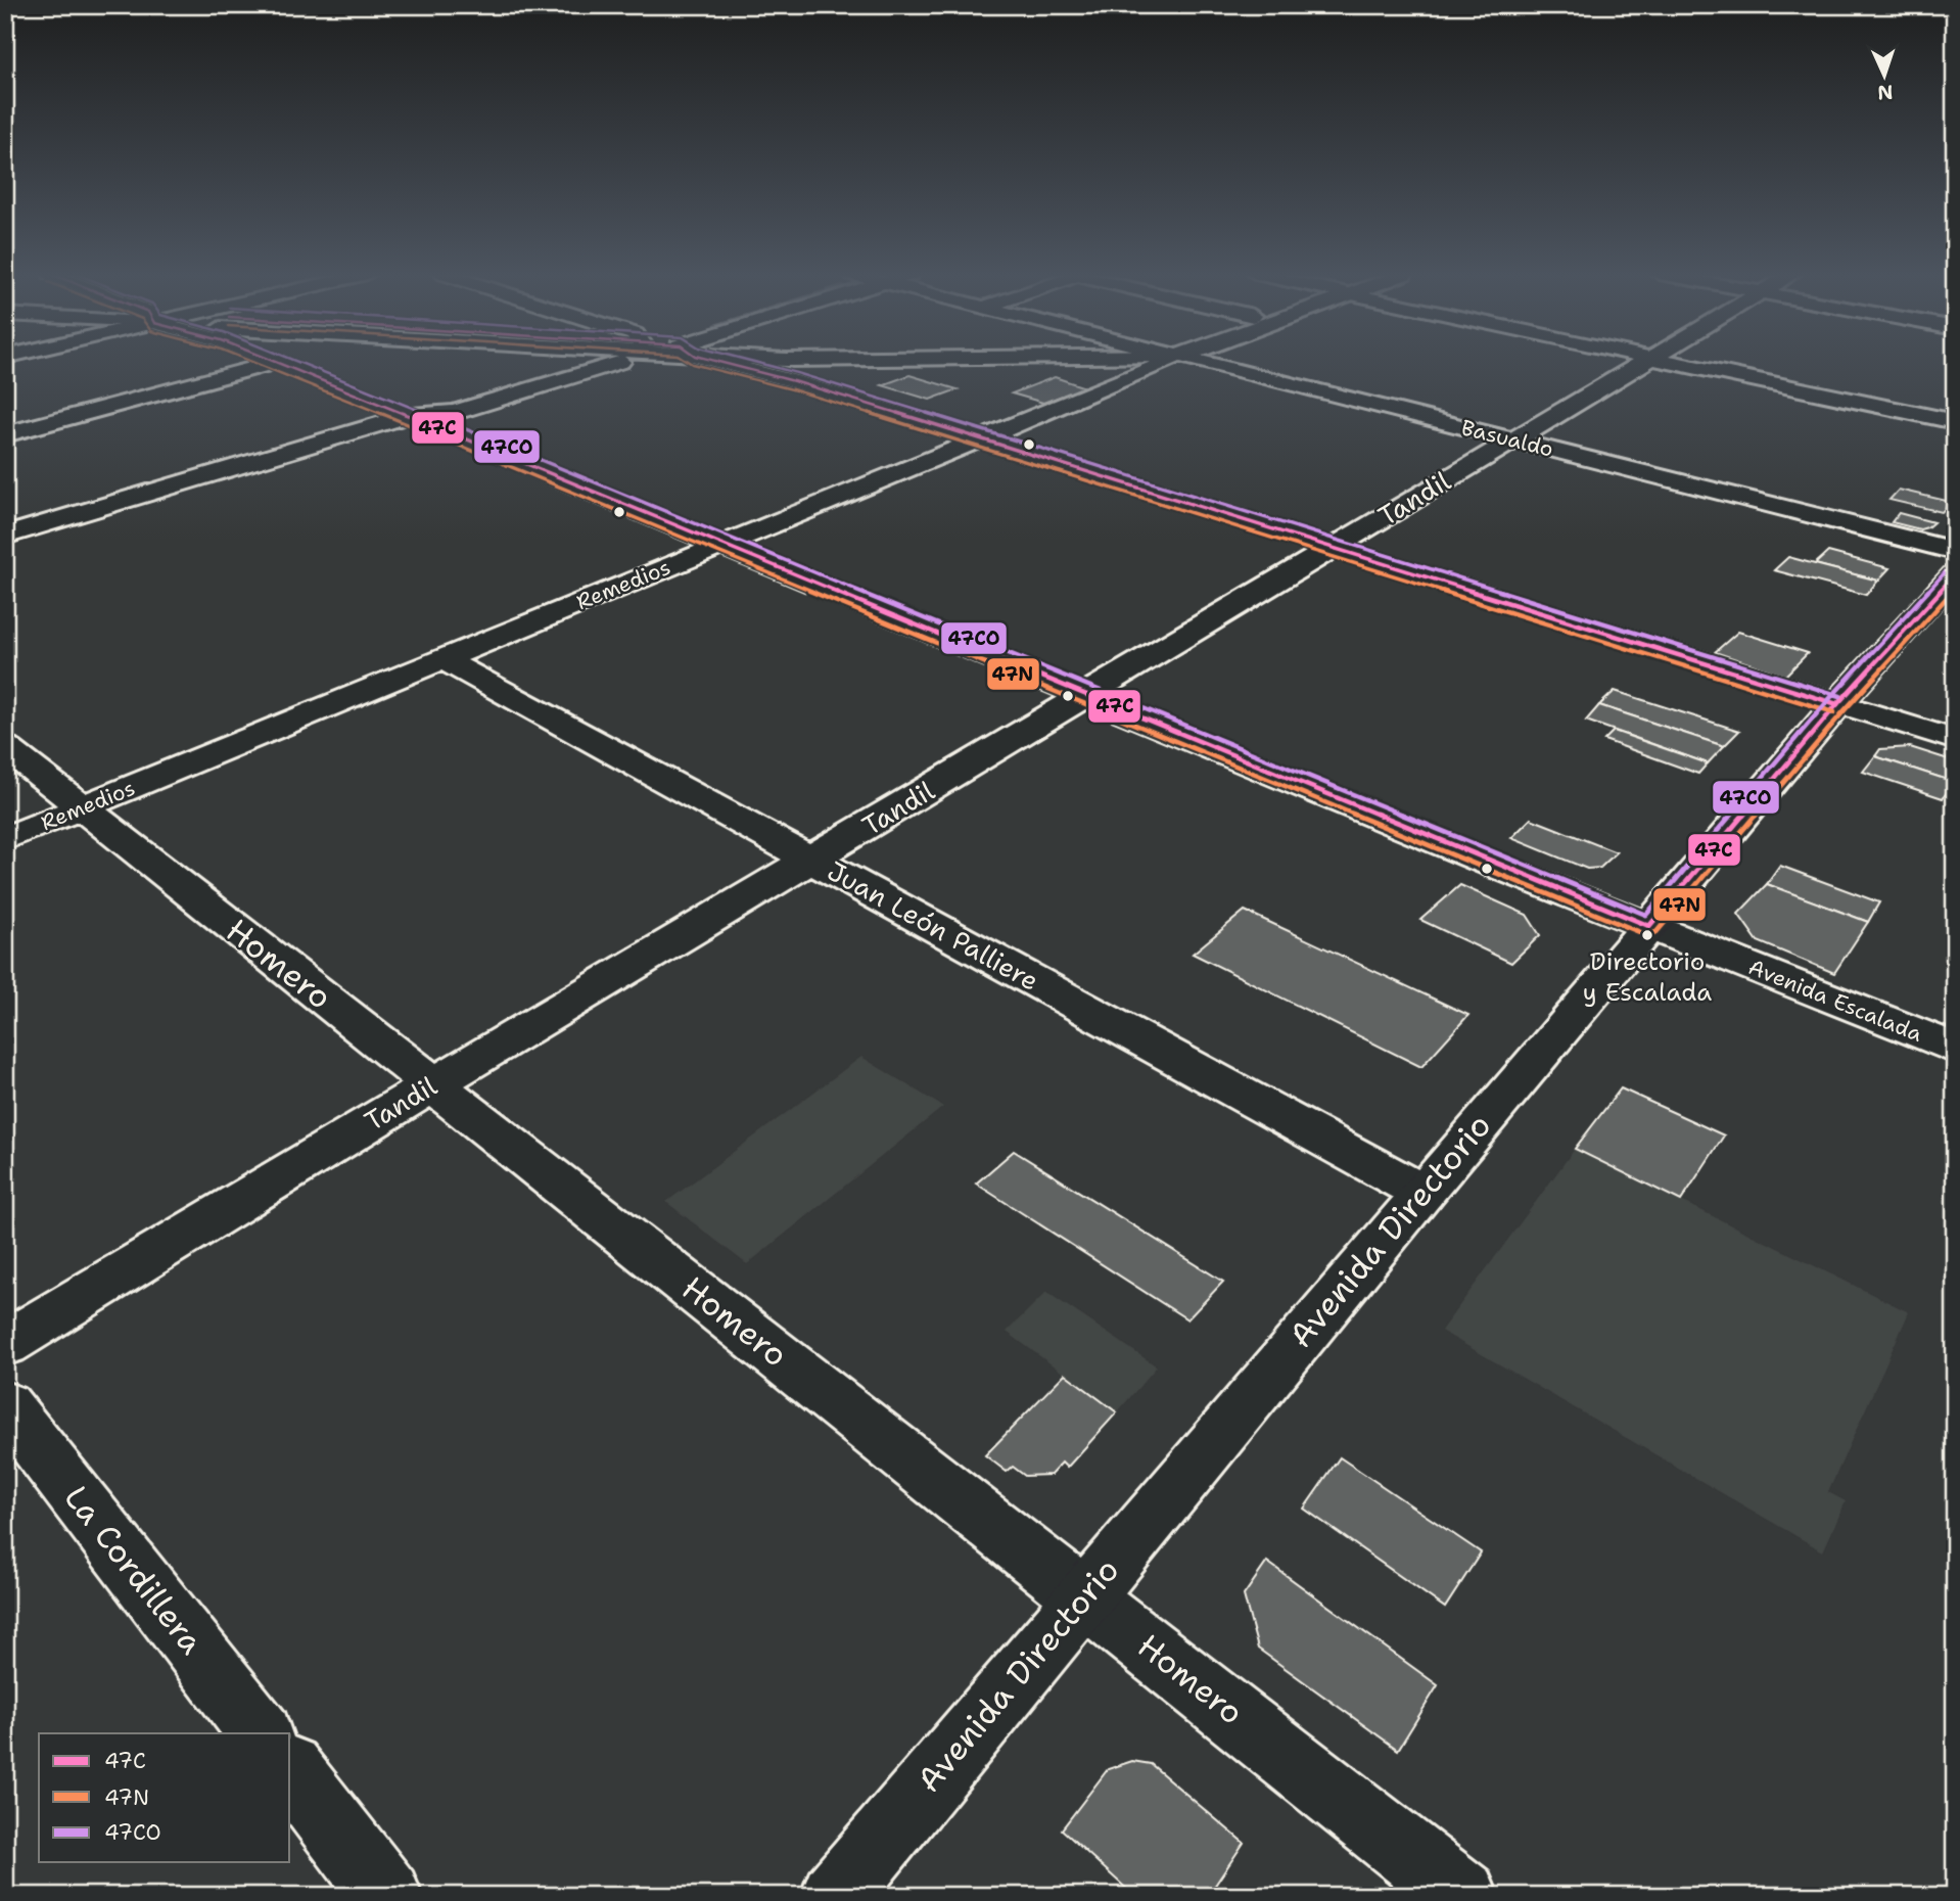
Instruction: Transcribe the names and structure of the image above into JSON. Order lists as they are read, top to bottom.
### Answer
{
  "streets": {
    "street": [
      "Basualdo",
      "Tandil",
      "Remedios",
      "Juan León Palliere",
      "Homero",
      "Avenida Escalada",
      "Avenida Directorio",
      "La Cordillera"
    ]
  },
  "crossings": [
    ["Basualdo", "Tandil"],
    ["Tandil", "Juan León Palliere"],
    ["Tandil", "Homero"],
    ["Tandil", "Avenida Escalada"],
    ["Remedios", "Juan León Palliere"],
    ["Remedios", "Homero"],
    ["Remedios", "Avenida Escalada"],
    ["Juan León Palliere", "Avenida Directorio"],
    ["Homero", "Avenida Directorio"],
    ["Avenida Escalada", "Avenida Directorio"]
  ],
  "places": ["Directorio y Escalada"],
  "lines": ["transit line 47C", "transit line 47N", "transit line 47CO"],
  "legend": ["47C", "47N", "47CO"],
  "north": "bottom"
}
